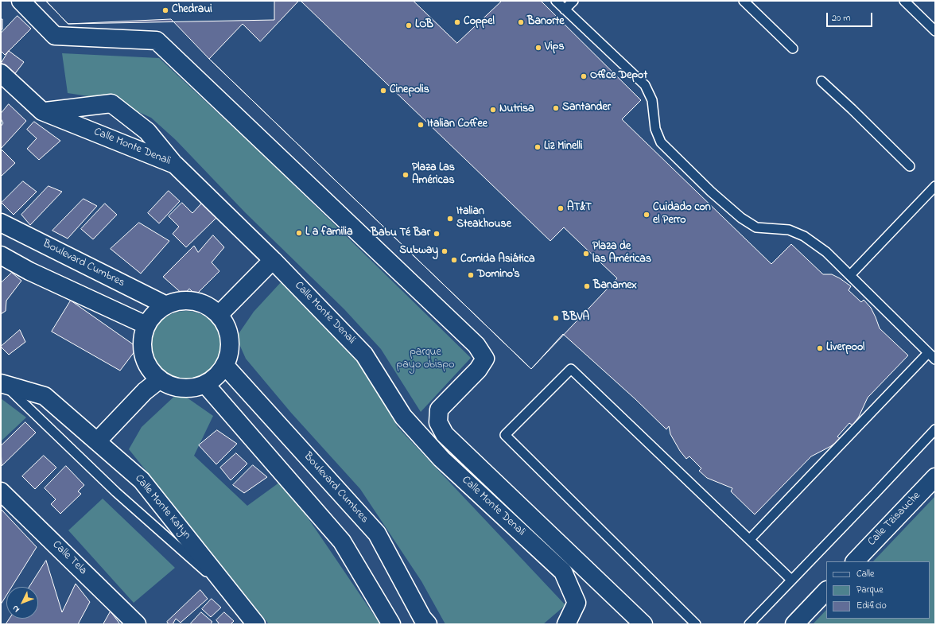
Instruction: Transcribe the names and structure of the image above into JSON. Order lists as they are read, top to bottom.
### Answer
{
  "streets": {
    "street": [
      "Calle Monte Denali",
      "Boulevard Cumbres",
      "Calle Monte Katyn",
      "Calle Tzisauche",
      "Calle Tela"
    ]
  },
  "parks": ["parque payo obispo"],
  "places": [
    "Chedraui",
    "Coppel",
    "Banorte",
    "LOB",
    "Vips",
    "Office Depot",
    "Cinepolis",
    "Santander",
    "Nutrisa",
    "Italian Coffee",
    "Liz Minelli",
    "Plaza Las Américas",
    "AT&T",
    "Cuidado con el Perro",
    "Italian Steakhouse",
    "L a familia",
    "Babu Té Bar",
    "Subway",
    "Plaza de las Américas",
    "Comida Asiática",
    "Domino's",
    "Banamex",
    "BBVA",
    "Liverpool"
  ],
  "legend": ["Calle", "Parque", "Edificio"],
  "scale_bar": "20 m",
  "north": "bottom left"
}
